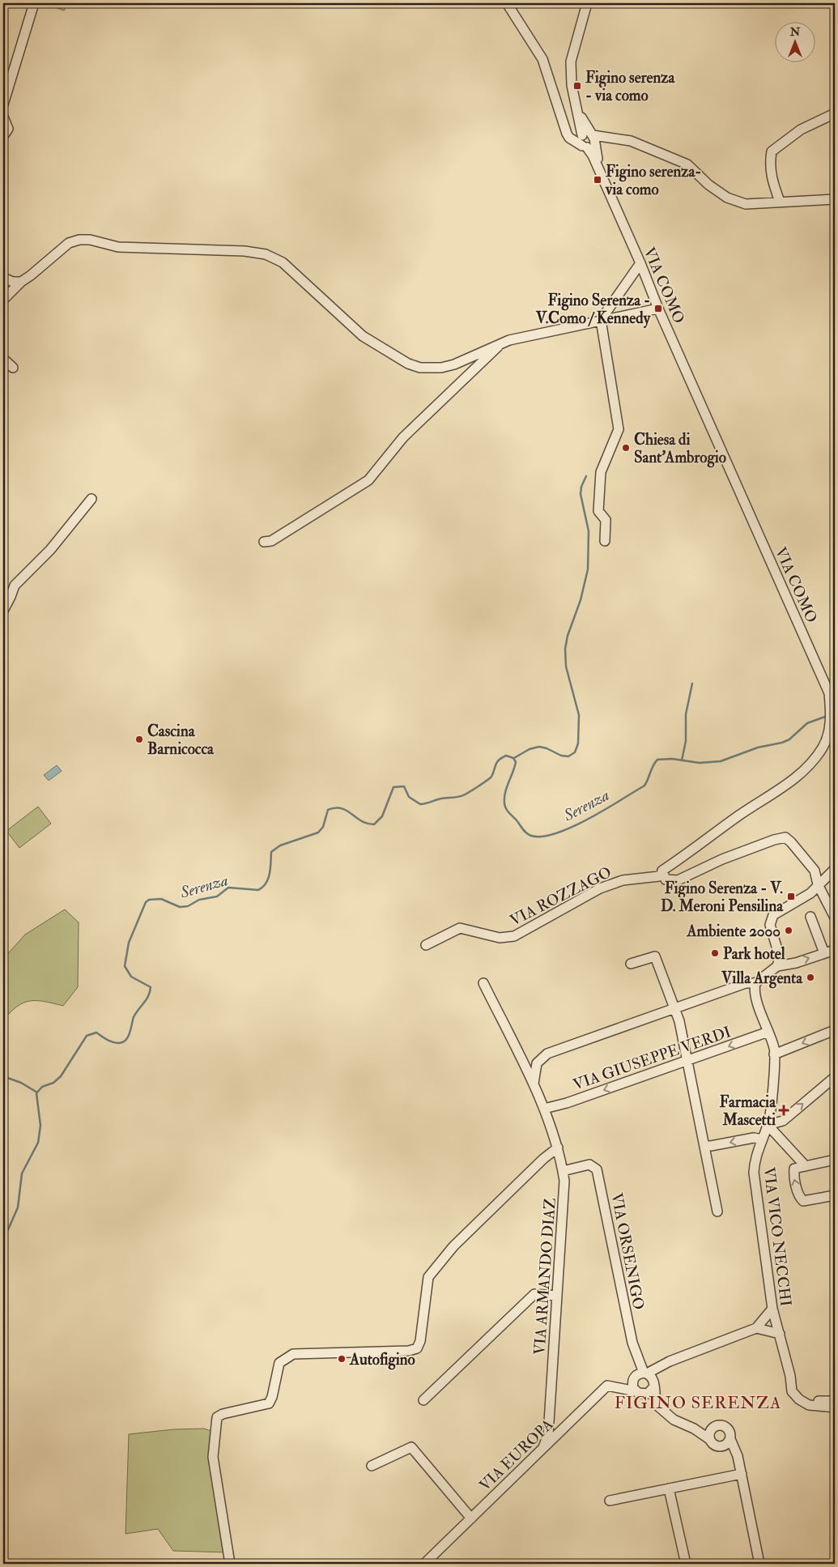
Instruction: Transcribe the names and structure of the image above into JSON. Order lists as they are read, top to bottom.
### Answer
{
  "streets": {
    "street": [
      "VIA COMO",
      "VIA ROZZAGO",
      "VIA GIUSEPPE VERDI",
      "VIA VICO NECCHI",
      "VIA ORSENIGO",
      "VIA ARMANDO DIAZ",
      "VIA EUROPA"
    ]
  },
  "crossings": [
    ["VIA COMO", "VIA ROZZAGO"],
    ["VIA GIUSEPPE VERDI", "VIA VICO NECCHI"],
    ["VIA GIUSEPPE VERDI", "VIA ARMANDO DIAZ"],
    ["VIA ORSENIGO", "VIA ARMANDO DIAZ"],
    ["VIA ARMANDO DIAZ", "VIA EUROPA"]
  ],
  "districts": ["FIGINO SERENZA"],
  "water": ["Serenza"],
  "places": {
    "transit": [
      "Figino serenza - via como",
      "Figino serenza- via como",
      "Figino Serenza - V.Como / Kennedy",
      "Figino Serenza - V. D. Meroni Pensilina"
    ],
    "other": [
      "Chiesa di Sant'Ambrogio",
      "Cascina Barnicocca",
      "Ambiente 2000",
      "Park hotel",
      "Villa Argenta",
      "Autofigino"
    ],
    "health": ["Farmacia Mascetti"]
  },
  "north": "top"
}
